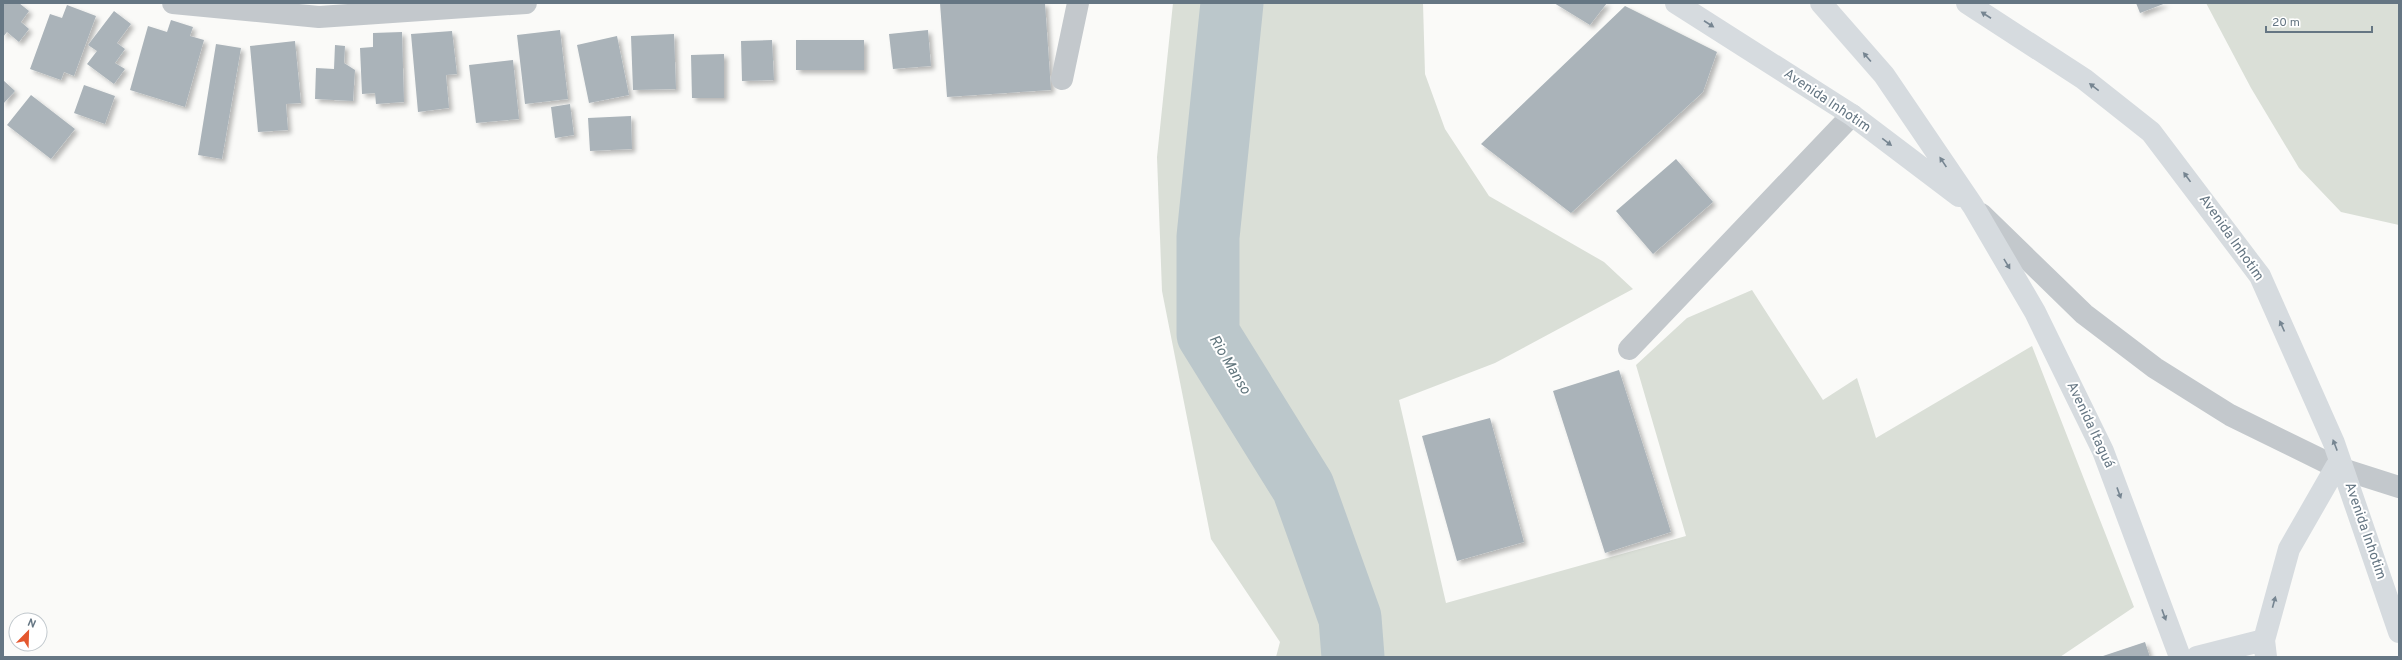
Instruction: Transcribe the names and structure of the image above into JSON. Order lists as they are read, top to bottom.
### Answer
{
  "streets": {
    "main road": ["Avenida Inhotim", "Avenida Itaguá"]
  },
  "crossings": [
    ["Avenida Inhotim", "Avenida Itaguá"]
  ],
  "water": ["Rio Manso"],
  "scale_bar": "20 m",
  "north": "top right"
}
